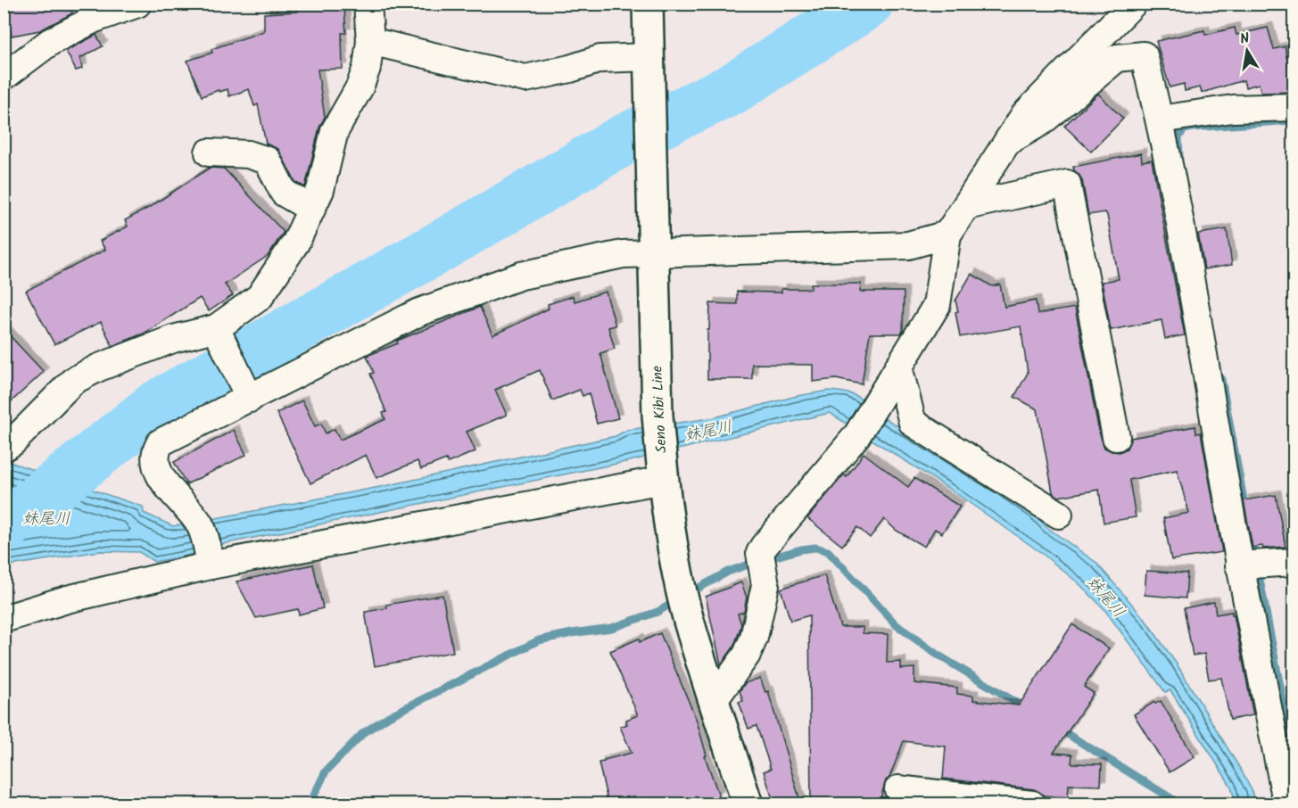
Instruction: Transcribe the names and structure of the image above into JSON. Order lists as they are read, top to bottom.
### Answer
{
  "streets": {
    "main road": ["Seno Kibi Line"]
  },
  "water": ["妹尾川"],
  "north": "top"
}
